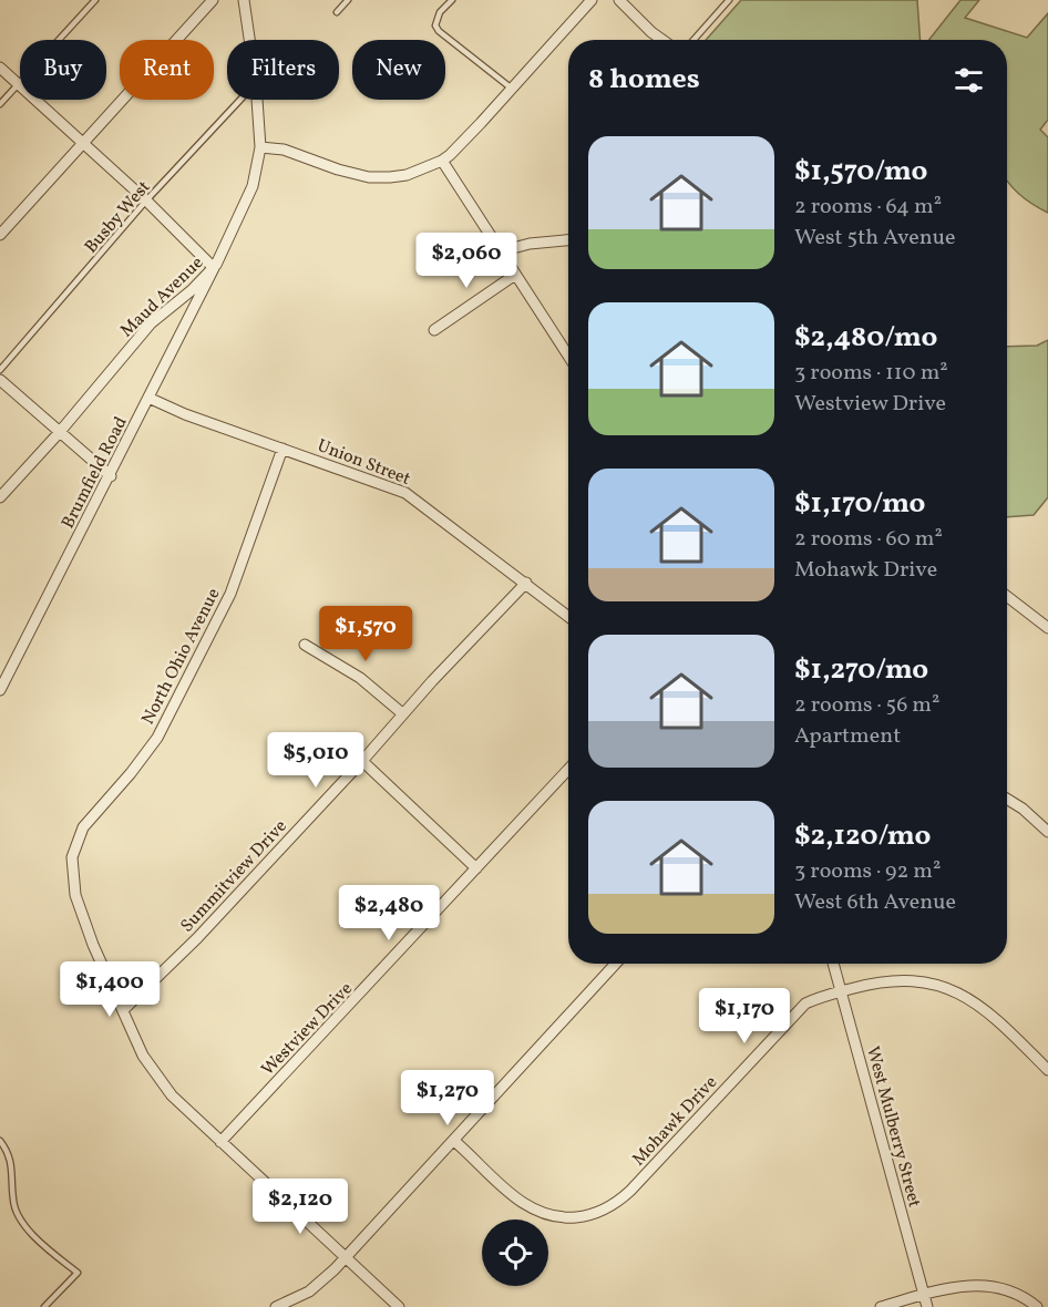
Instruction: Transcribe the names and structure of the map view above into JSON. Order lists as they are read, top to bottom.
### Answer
{
  "streets": {
    "street": [
      "Maud Avenue",
      "Union Street",
      "Brumfield Road",
      "North Ohio Avenue",
      "Summitview Drive",
      "Westview Drive",
      "Mohawk Drive",
      "West Mulberry Street"
    ],
    "lane": ["Busby West"]
  },
  "crossings": [
    ["Maud Avenue", "Brumfield Road"],
    ["Union Street", "Brumfield Road"],
    ["Union Street", "North Ohio Avenue"],
    ["Union Street", "Summitview Drive"],
    ["North Ohio Avenue", "Summitview Drive"],
    ["Mohawk Drive", "West Mulberry Street"]
  ],
  "page": {
    "chip": [
      "Buy",
      "Rent",
      "Filters",
      "New"
    ],
    "heading": "8 homes",
    "list": [
      {
        "name": "$1,570/mo",
        "note": "2 rooms · 64 m² · West 5th Avenue"
      },
      {
        "name": "$2,480/mo",
        "note": "3 rooms · 110 m² · Westview Drive"
      },
      {
        "name": "$1,170/mo",
        "note": "2 rooms · 60 m² · Mohawk Drive"
      },
      {
        "name": "$1,270/mo",
        "note": "2 rooms · 56 m² · Apartment"
      },
      {
        "name": "$2,120/mo",
        "note": "3 rooms · 92 m² · West 6th Avenue"
      }
    ],
    "price": [
      "$2,060",
      "$1,570",
      "$5,010",
      "$2,480",
      "$1,400",
      "$1,170",
      "$1,270",
      "$2,120"
    ]
  }
}
